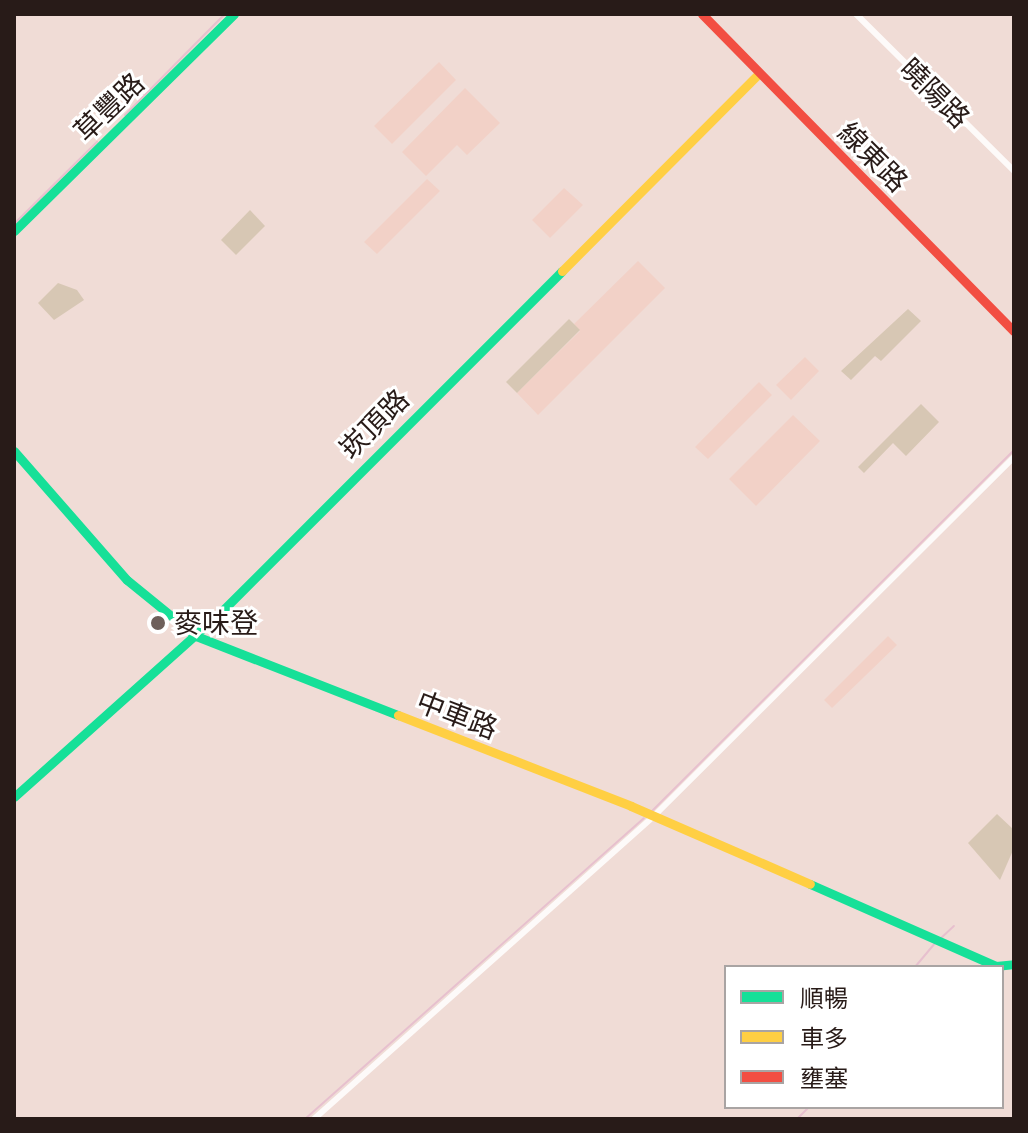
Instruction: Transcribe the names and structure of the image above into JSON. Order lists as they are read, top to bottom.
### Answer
{
  "streets": {
    "street": [
      "曉陽路",
      "草豐路",
      "線東路",
      "崁頂路",
      "中車路"
    ]
  },
  "crossings": [
    ["線東路", "崁頂路"],
    ["崁頂路", "中車路"]
  ],
  "places": ["麥味登"],
  "legend": ["順暢", "車多", "壅塞"]
}
